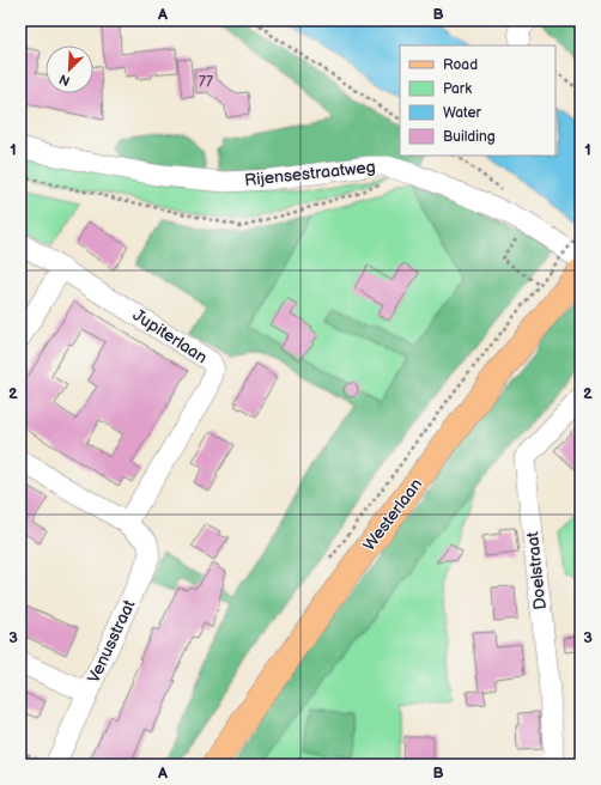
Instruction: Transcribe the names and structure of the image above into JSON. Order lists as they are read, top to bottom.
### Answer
{
  "streets": {
    "main road": ["Westerlaan"],
    "street": [
      "Rijensestraatweg",
      "Jupiterlaan",
      "Doelstraat",
      "Venusstraat"
    ]
  },
  "crossings": [
    ["Jupiterlaan", "Venusstraat"]
  ],
  "house_numbers": ["77"],
  "legend": [
    "Road",
    "Park",
    "Water",
    "Building"
  ],
  "north": "bottom left",
  "grid": {
    "columns": ["A", "B"],
    "rows": ["1", "2", "3"]
  }
}
